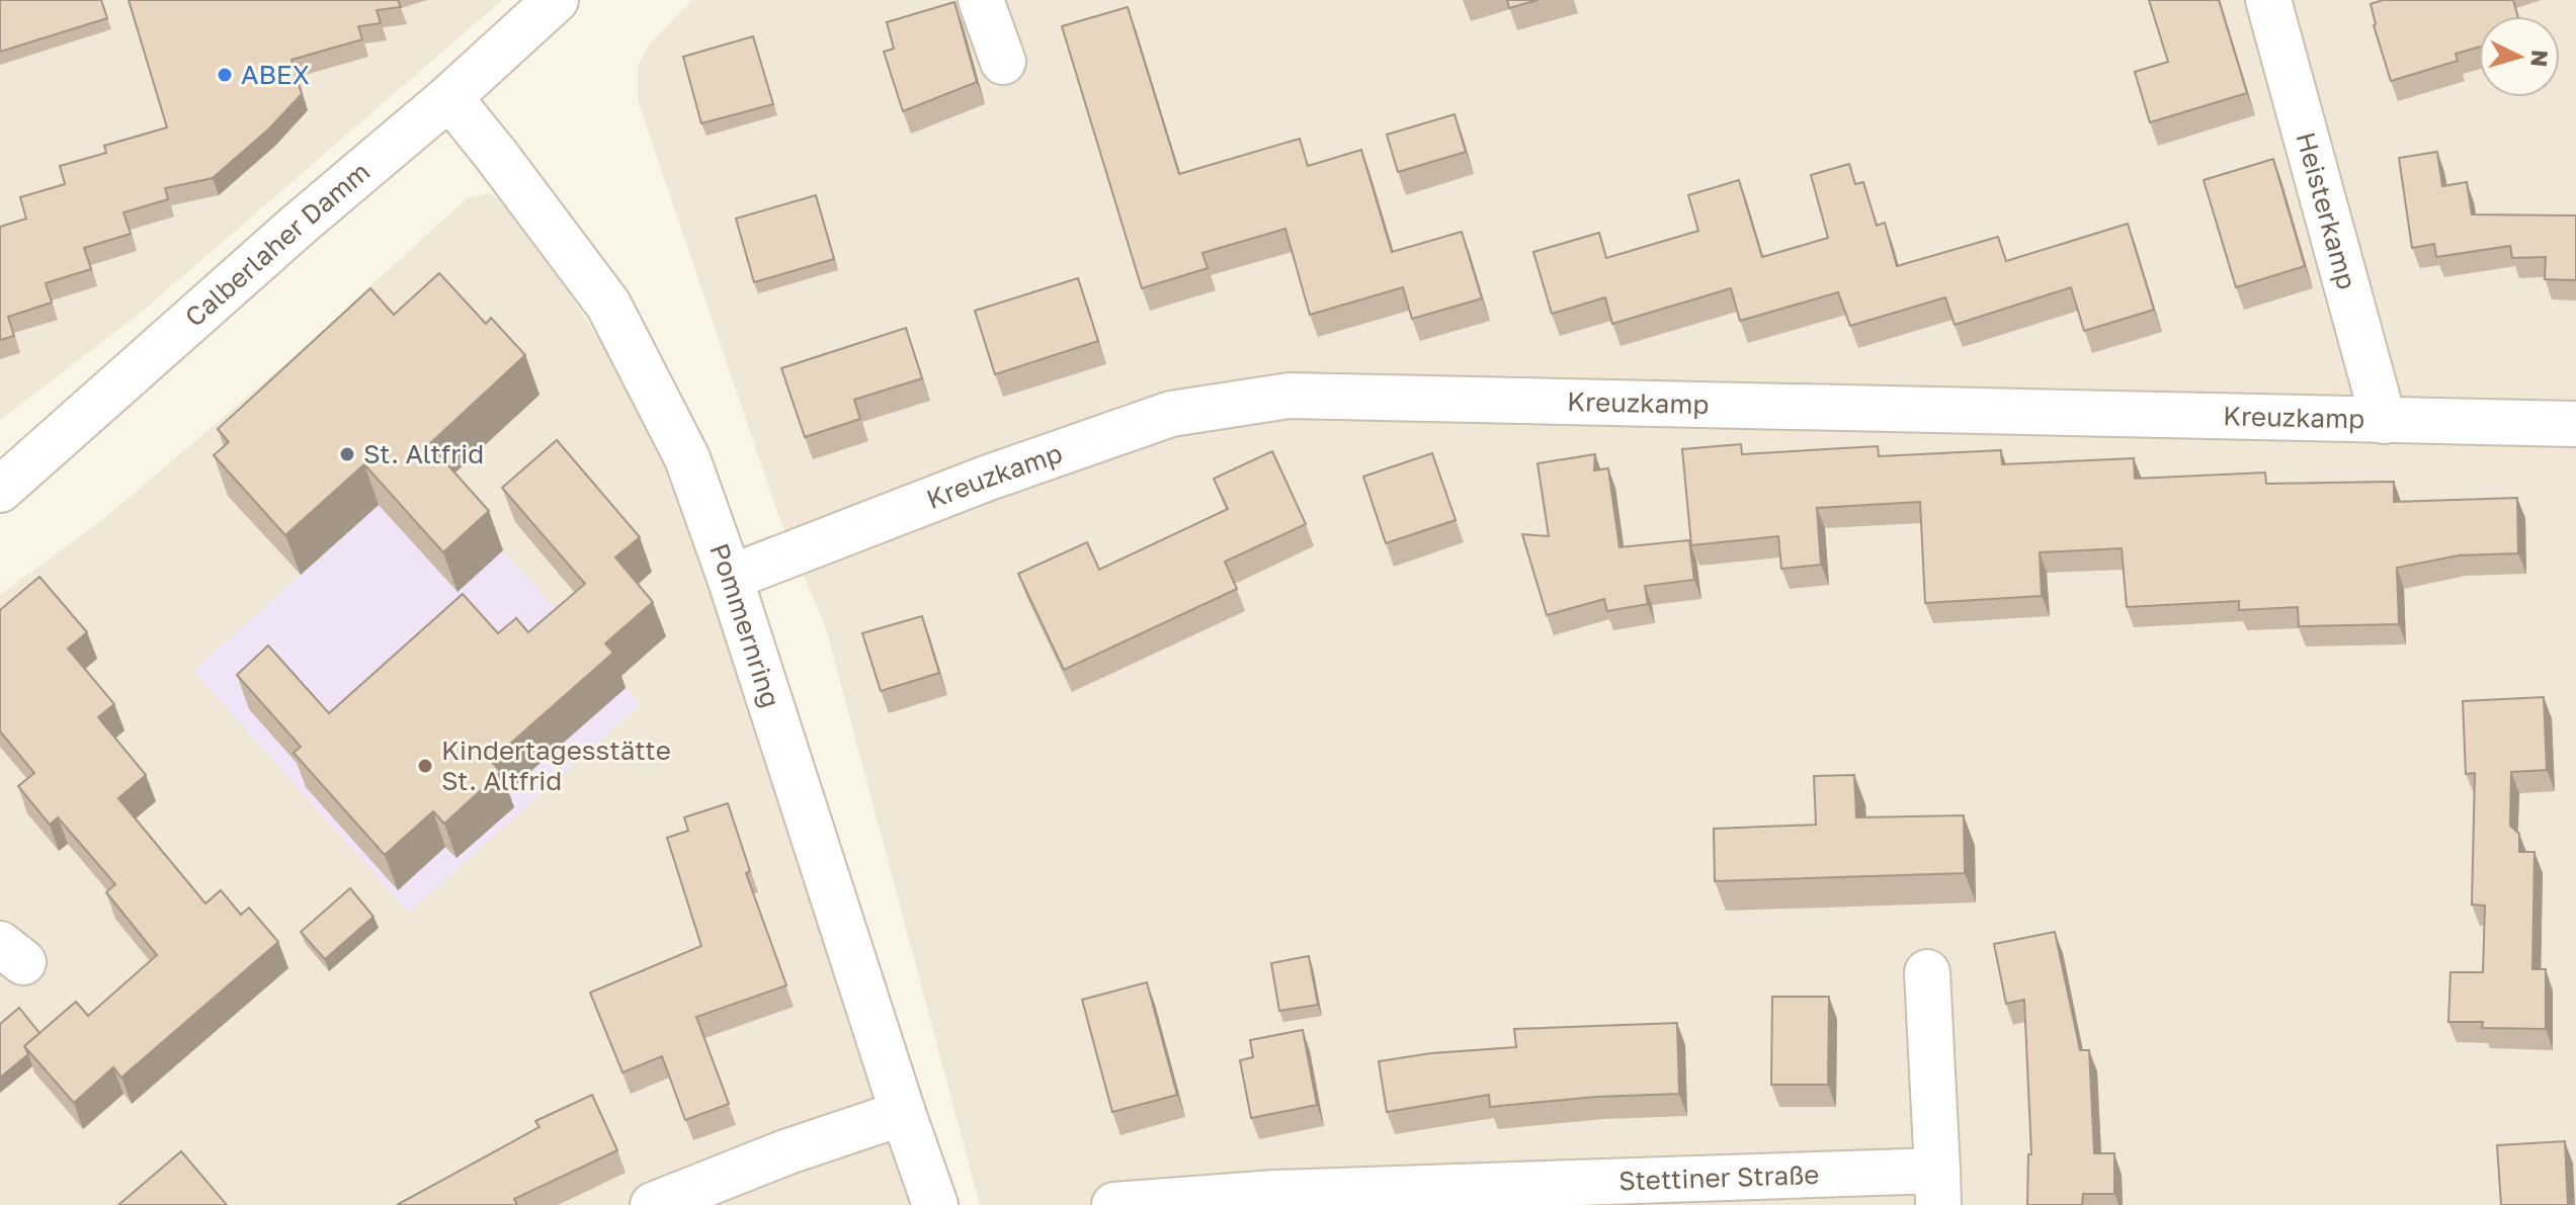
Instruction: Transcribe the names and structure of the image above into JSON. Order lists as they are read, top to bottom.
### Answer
{
  "streets": {
    "street": [
      "Heisterkamp",
      "Calberlaher Damm",
      "Kreuzkamp",
      "Pommernring",
      "Stettiner Straße"
    ]
  },
  "crossings": [
    ["Heisterkamp", "Kreuzkamp"],
    ["Calberlaher Damm", "Pommernring"],
    ["Kreuzkamp", "Pommernring"]
  ],
  "places": ["ABEX", "St. Altfrid", "Kindertagesstätte St. Altfrid"],
  "north": "right"
}
